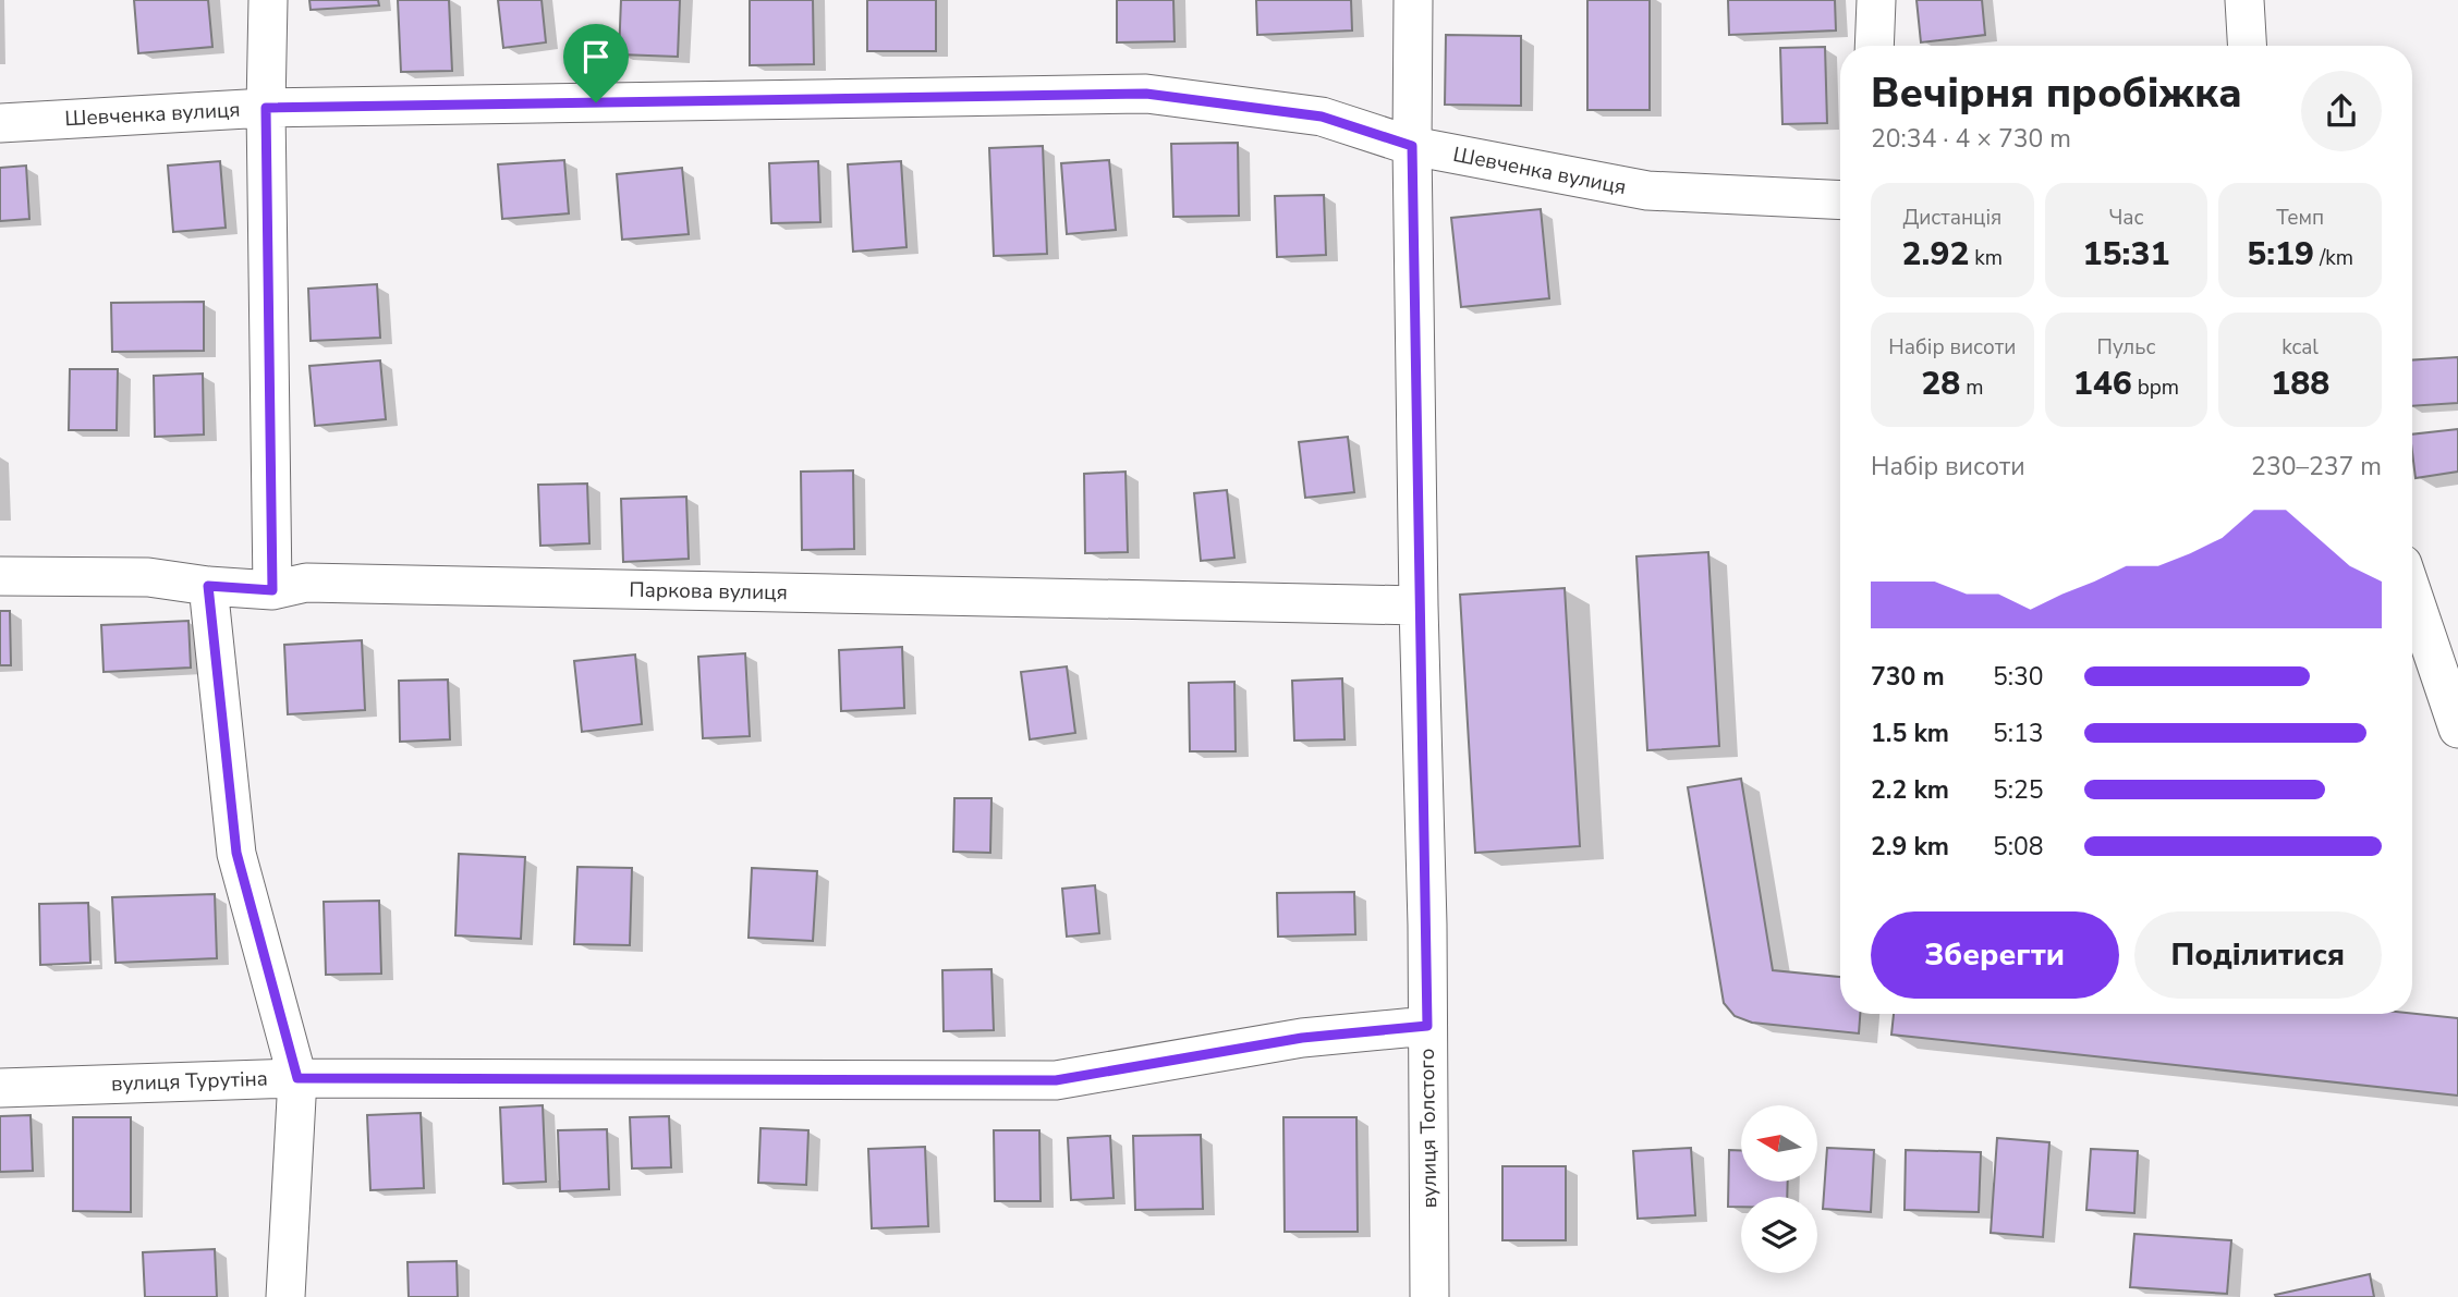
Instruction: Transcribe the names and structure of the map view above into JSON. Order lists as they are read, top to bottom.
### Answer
{
  "streets": {
    "street": [
      "Шевченка вулиця",
      "Паркова вулиця",
      "вулиця Турутіна",
      "вулиця Толстого"
    ]
  },
  "crossings": [
    ["Шевченка вулиця", "вулиця Толстого"],
    ["Паркова вулиця", "вулиця Толстого"],
    ["вулиця Турутіна", "вулиця Толстого"]
  ],
  "north": "left",
  "page": {
    "heading": ["Вечірня пробіжка", "20:34 · 4 × 730 m"],
    "stats": [
      ["Дистанція", "2.92 km"],
      ["Час", "15:31"],
      ["Темп", "5:19 /km"],
      ["Набір висоти", "28 m"],
      ["Пульс", "146 bpm"],
      ["kcal", "188"]
    ],
    "chart": ["Набір висоти", "230–237 m"],
    "list": [
      {
        "name": "730 m",
        "note": "5:30"
      },
      {
        "name": "1.5 km",
        "note": "5:13"
      },
      {
        "name": "2.2 km",
        "note": "5:25"
      },
      {
        "name": "2.9 km",
        "note": "5:08"
      }
    ],
    "buttons": ["Зберегти", "Поділитися"]
  }
}
